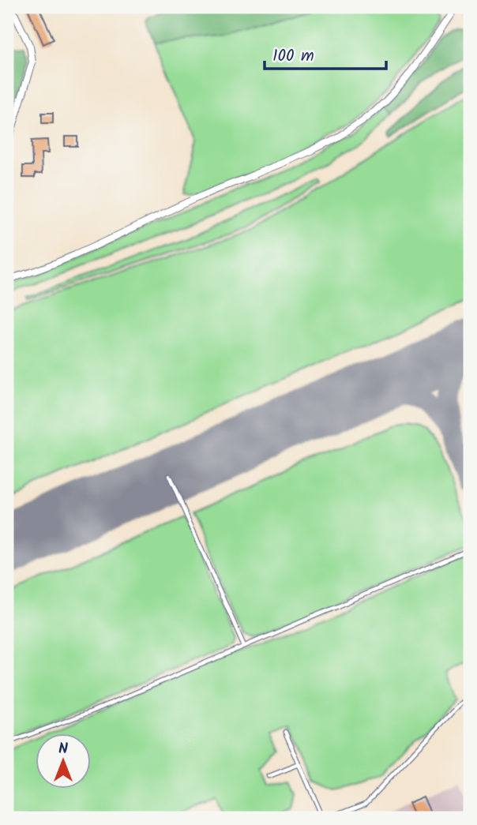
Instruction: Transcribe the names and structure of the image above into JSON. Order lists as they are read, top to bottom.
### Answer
{
  "scale_bar": "100 m",
  "north": "top"
}
